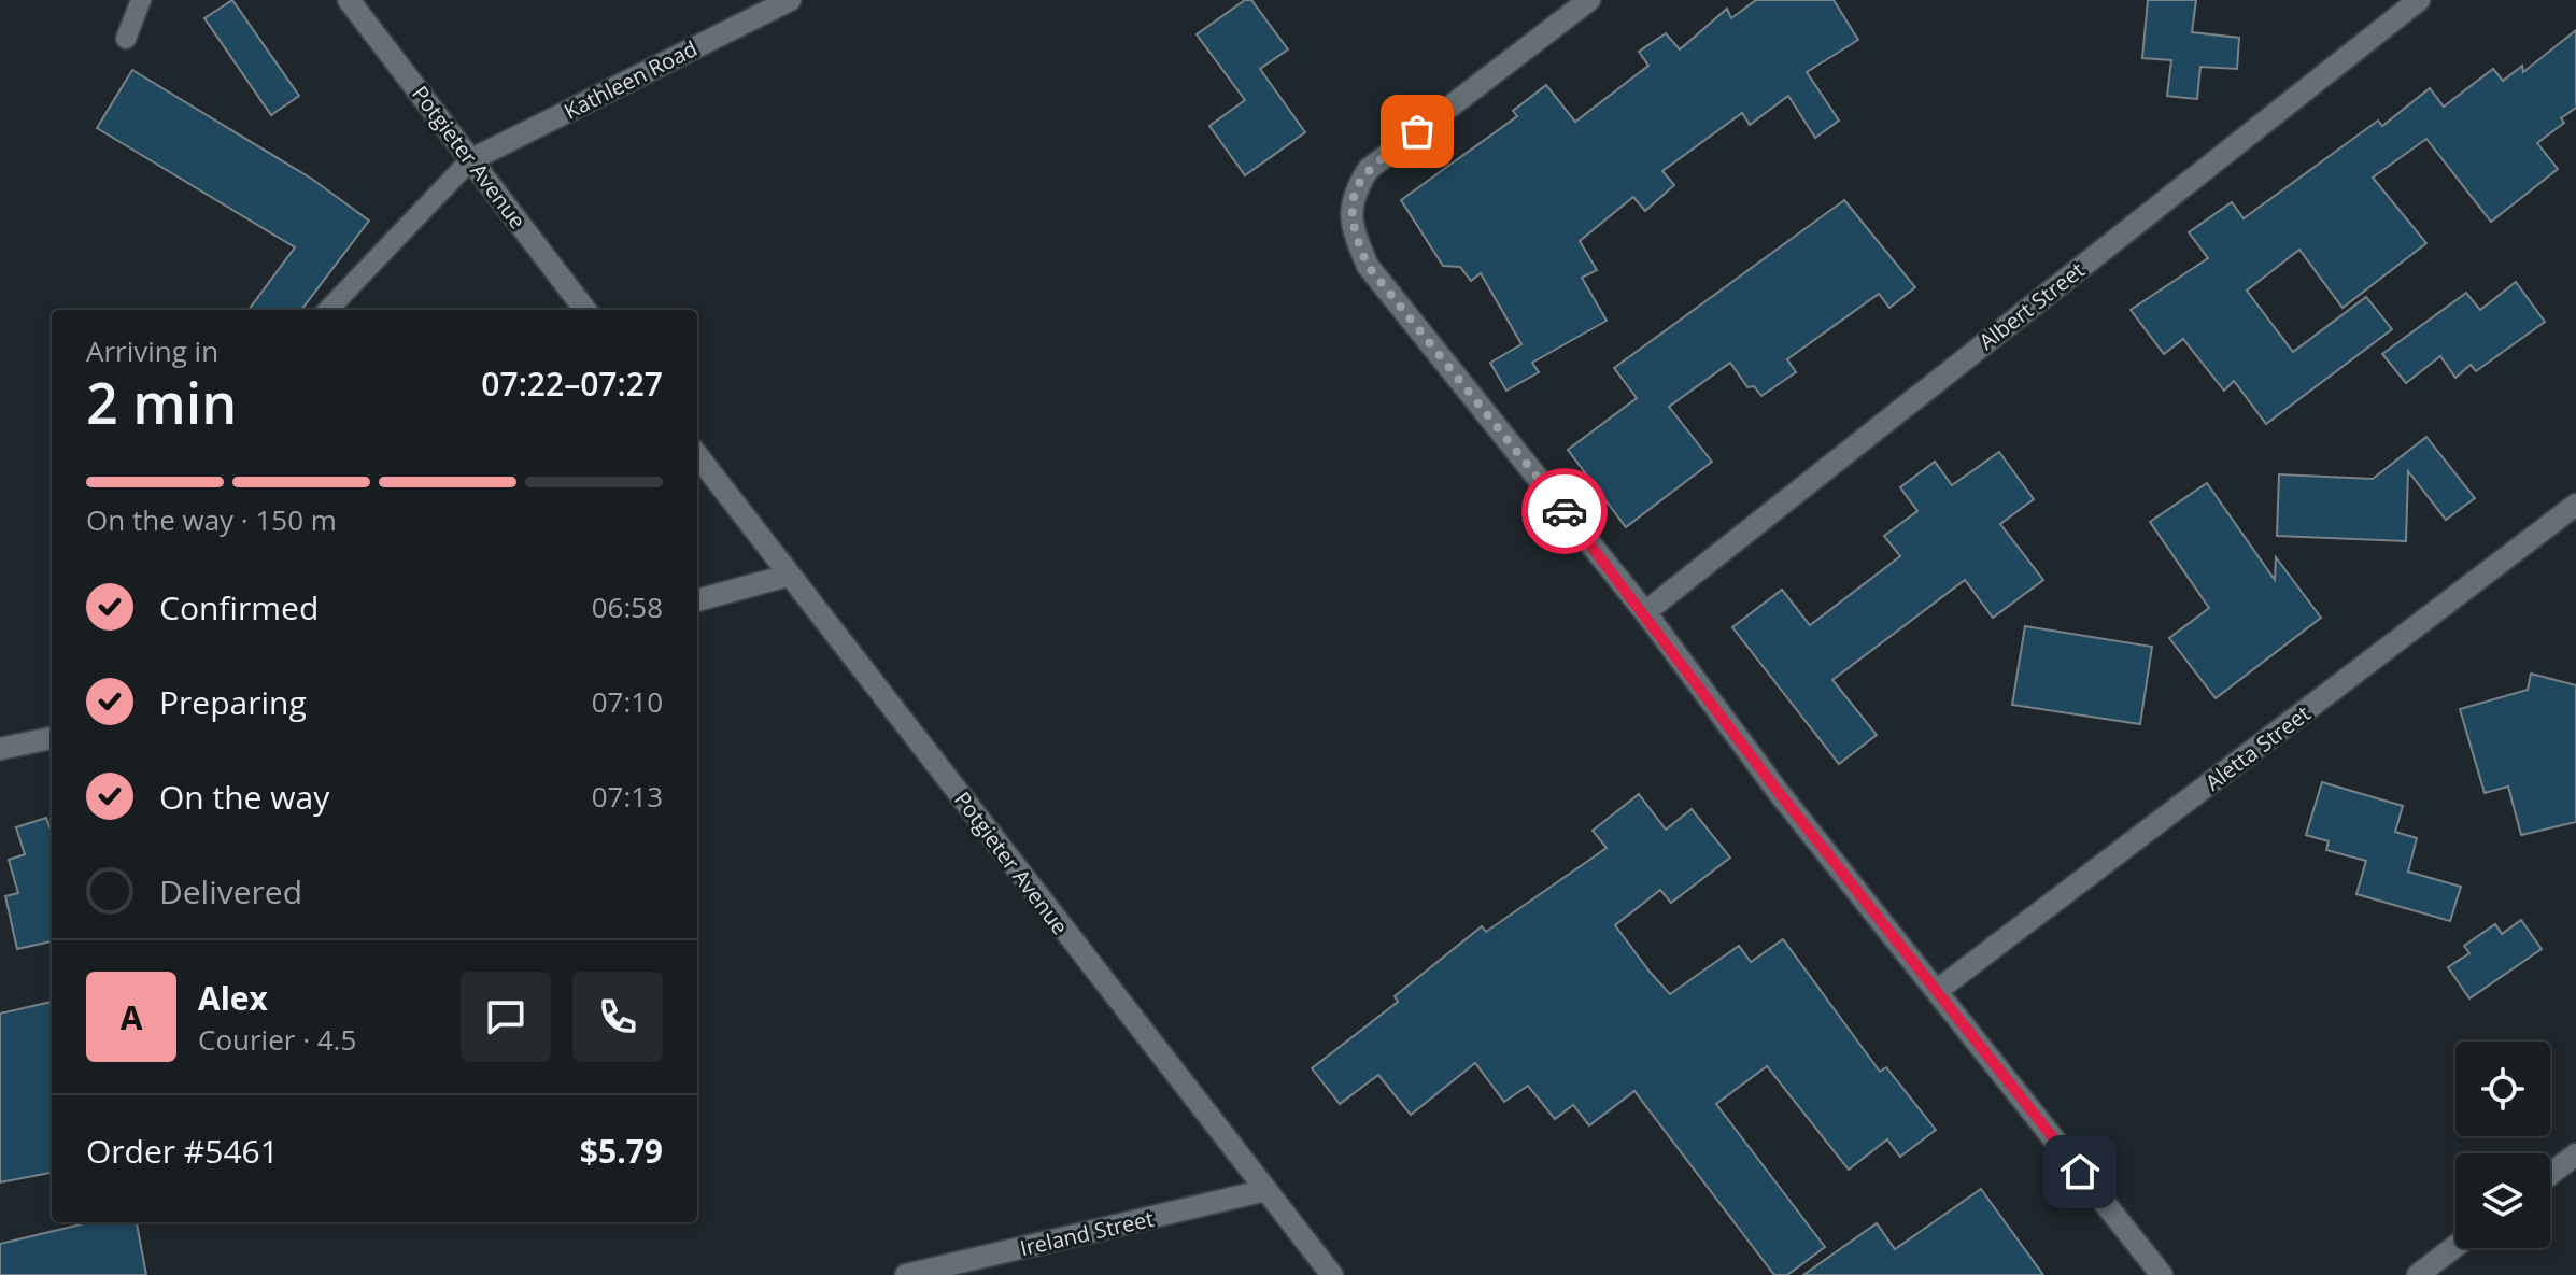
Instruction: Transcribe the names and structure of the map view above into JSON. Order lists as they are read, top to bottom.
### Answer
{
  "streets": {
    "street": [
      "Kathleen Road",
      "Potgieter Avenue",
      "Albert Street",
      "Aletta Street",
      "Ireland Street"
    ]
  },
  "crossings": [
    ["Kathleen Road", "Potgieter Avenue"],
    ["Potgieter Avenue", "Ireland Street"]
  ],
  "page": {
    "heading": ["2 min", "Arriving in", "07:22–07:27"],
    "panel": [
      "Alex",
      "Courier · 4.5",
      "Order #5461",
      "$5.79"
    ],
    "bar": "On the way · 150 m",
    "list": [
      ["Confirmed", "06:58"],
      ["Preparing", "07:10"],
      ["On the way", "07:13"],
      "Delivered"
    ],
    "round": "A"
  }
}
